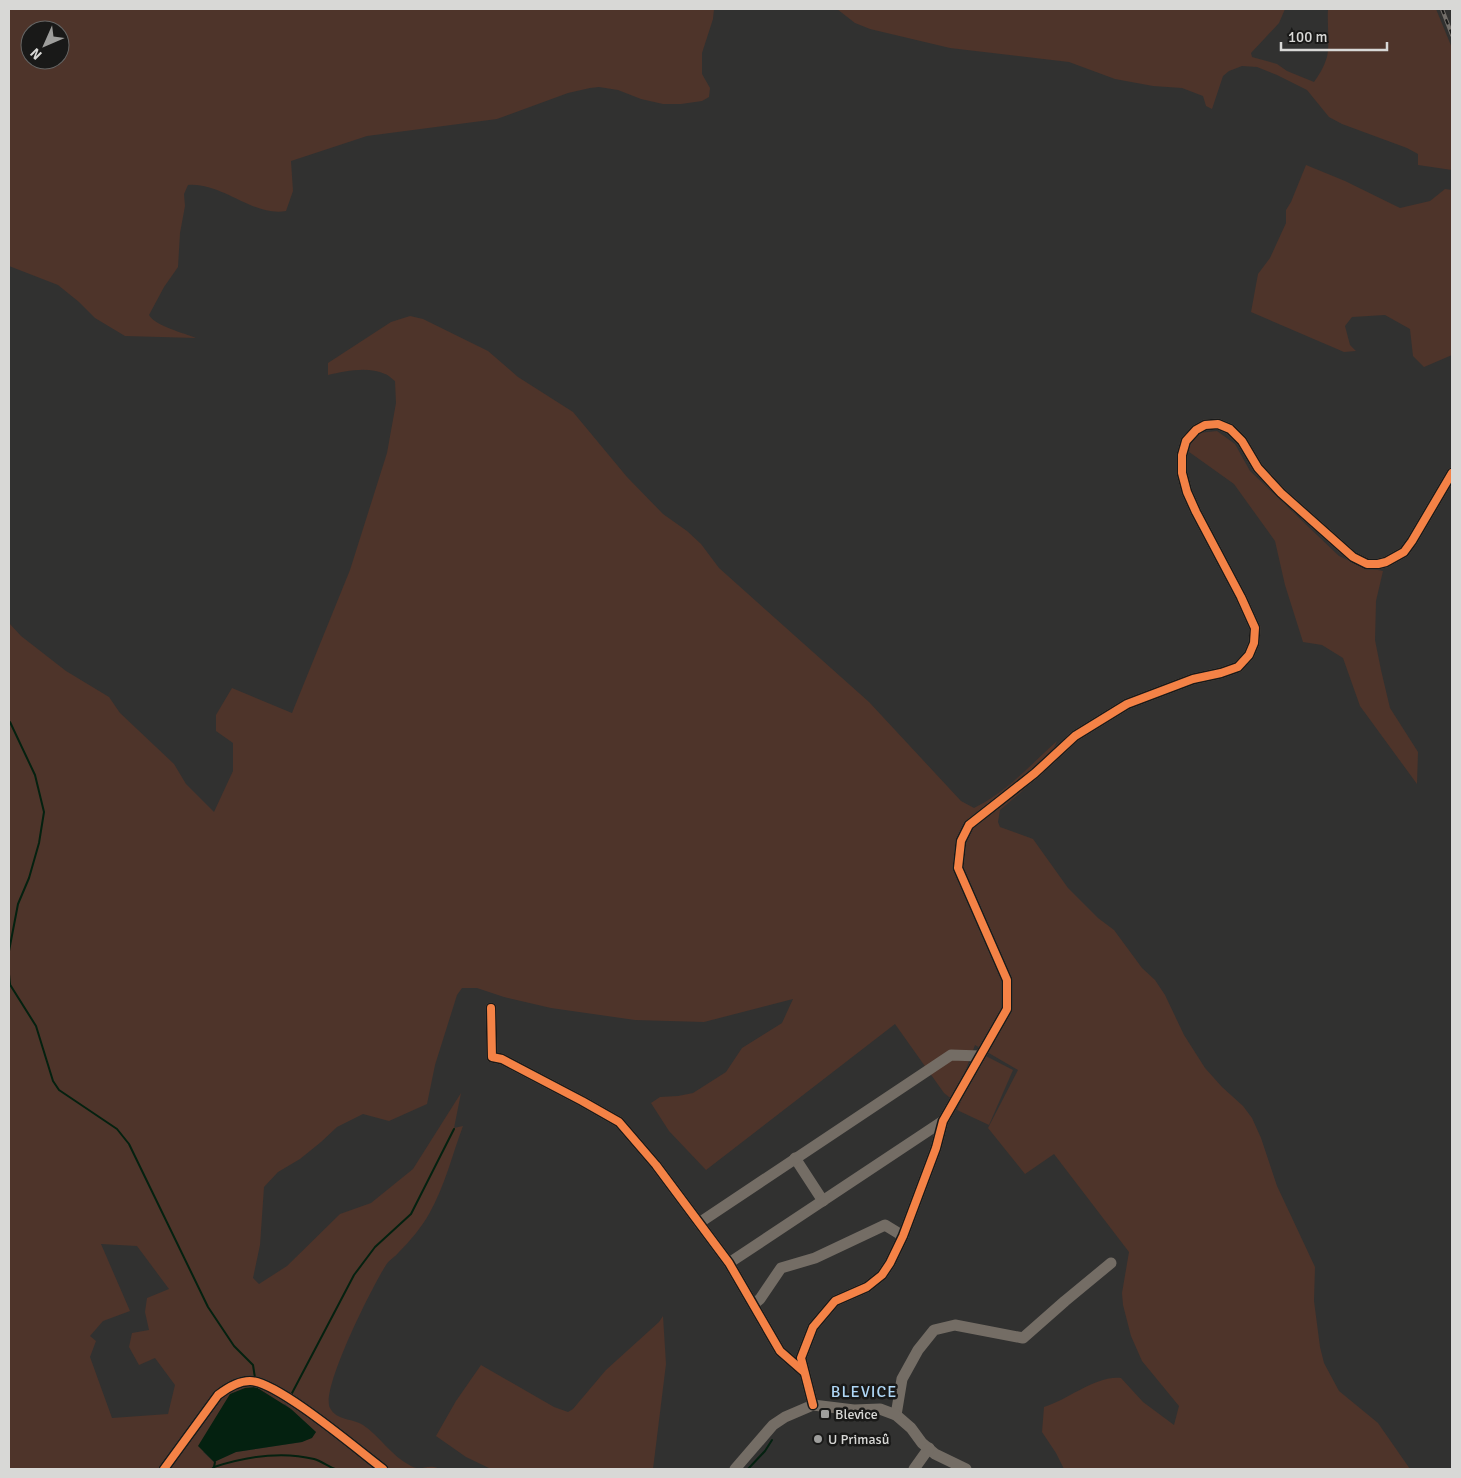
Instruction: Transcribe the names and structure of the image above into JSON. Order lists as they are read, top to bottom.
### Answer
{
  "districts": ["BLEVICE"],
  "places": {
    "transit": ["Blevice"],
    "other": ["U Primasů"]
  },
  "scale_bar": "100 m",
  "north": "bottom left"
}
